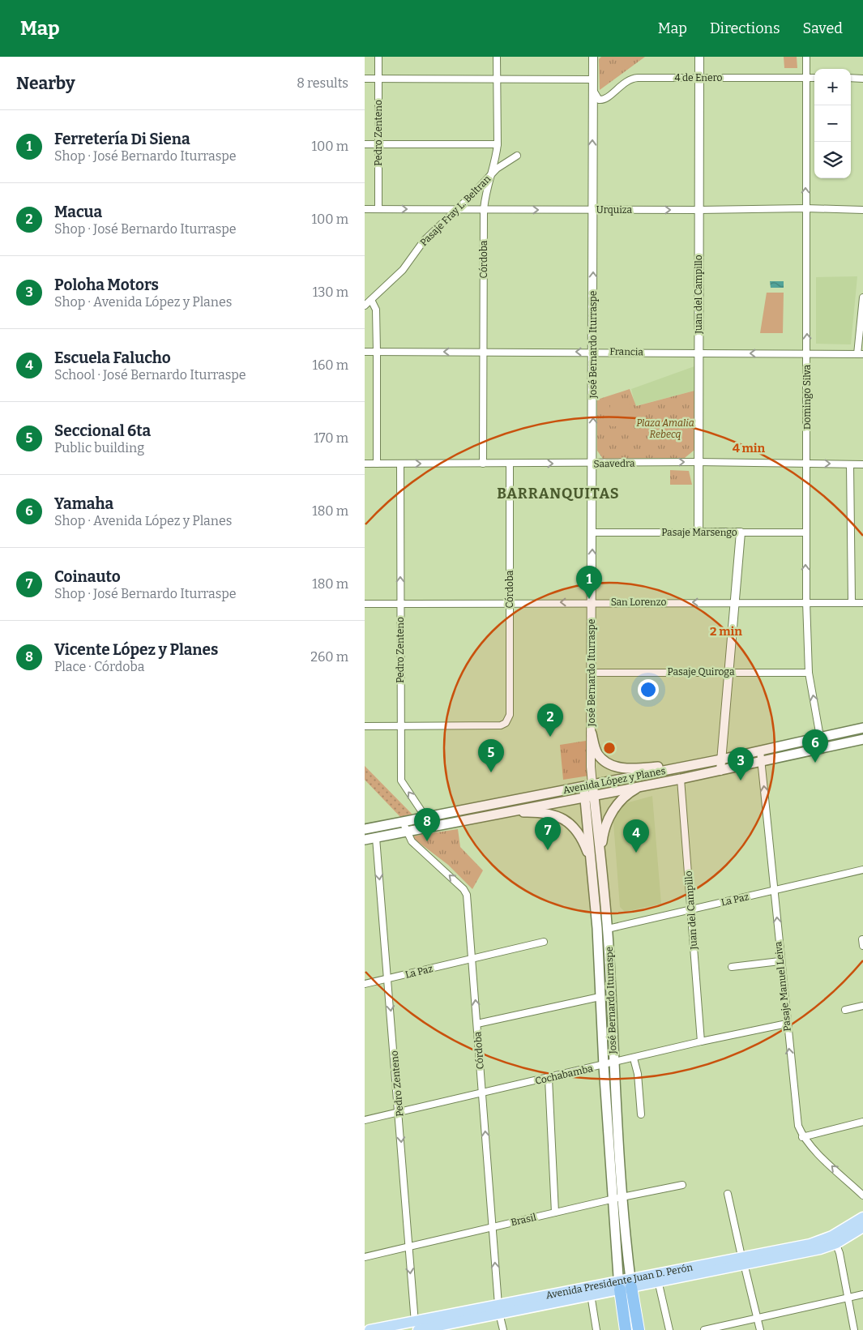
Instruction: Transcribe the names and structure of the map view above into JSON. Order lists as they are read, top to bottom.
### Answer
{
  "streets": {
    "main road": ["José Bernardo Iturraspe", "Avenida López y Planes", "Avenida Presidente Juan D. Perón"],
    "street": [
      "4 de Enero",
      "Pedro Zenteno",
      "Urquiza",
      "Pasaje Fray L. Beltran",
      "Córdoba",
      "Juan del Campillo",
      "Francia",
      "Domingo Silva",
      "Saavedra",
      "Pasaje Marsengo",
      "San Lorenzo",
      "Pasaje Quiroga",
      "La Paz",
      "Pasaje Manuel Leiva",
      "Cochabamba",
      "Brasil"
    ]
  },
  "crossings": [
    ["4 de Enero", "Juan del Campillo"],
    ["4 de Enero", "José Bernardo Iturraspe"],
    ["4 de Enero", "Domingo Silva"],
    ["Pedro Zenteno", "Urquiza"],
    ["Pedro Zenteno", "Córdoba"],
    ["Pedro Zenteno", "Saavedra"],
    ["Pedro Zenteno", "San Lorenzo"],
    ["Pedro Zenteno", "Avenida López y Planes"],
    ["Pedro Zenteno", "La Paz"],
    ["Pedro Zenteno", "Cochabamba"],
    ["Pedro Zenteno", "Brasil"],
    ["Pedro Zenteno", "Avenida Presidente Juan D. Perón"],
    ["Urquiza", "Pasaje Fray L. Beltran"],
    ["Urquiza", "Córdoba"],
    ["Urquiza", "Juan del Campillo"],
    ["Urquiza", "José Bernardo Iturraspe"],
    ["Urquiza", "Domingo Silva"],
    ["Pasaje Fray L. Beltran", "Córdoba"],
    ["Córdoba", "Francia"],
    ["Córdoba", "Saavedra"],
    ["Córdoba", "San Lorenzo"],
    ["Córdoba", "Avenida López y Planes"],
    ["Córdoba", "La Paz"],
    ["Córdoba", "Cochabamba"],
    ["Córdoba", "Brasil"],
    ["Córdoba", "Avenida Presidente Juan D. Perón"],
    ["Juan del Campillo", "Francia"],
    ["Juan del Campillo", "Saavedra"],
    ["Juan del Campillo", "Pasaje Marsengo"],
    ["Juan del Campillo", "Avenida López y Planes"],
    ["Juan del Campillo", "La Paz"],
    ["Juan del Campillo", "Cochabamba"],
    ["José Bernardo Iturraspe", "Francia"],
    ["José Bernardo Iturraspe", "Saavedra"],
    ["José Bernardo Iturraspe", "Pasaje Marsengo"],
    ["José Bernardo Iturraspe", "San Lorenzo"],
    ["José Bernardo Iturraspe", "Pasaje Quiroga"],
    ["José Bernardo Iturraspe", "Avenida López y Planes"],
    ["José Bernardo Iturraspe", "La Paz"],
    ["José Bernardo Iturraspe", "Cochabamba"],
    ["José Bernardo Iturraspe", "Brasil"],
    ["José Bernardo Iturraspe", "Avenida Presidente Juan D. Perón"],
    ["Francia", "Domingo Silva"],
    ["Domingo Silva", "Saavedra"],
    ["Domingo Silva", "Pasaje Marsengo"],
    ["Domingo Silva", "San Lorenzo"],
    ["Domingo Silva", "Pasaje Quiroga"],
    ["Domingo Silva", "Avenida López y Planes"],
    ["Avenida López y Planes", "Pasaje Manuel Leiva"],
    ["La Paz", "Pasaje Manuel Leiva"],
    ["Pasaje Manuel Leiva", "Cochabamba"]
  ],
  "one_way": [
    "Urquiza",
    "Francia",
    "Domingo Silva",
    "Saavedra",
    "San Lorenzo",
    "Pasaje Manuel Leiva"
  ],
  "districts": ["BARRANQUITAS"],
  "parks": ["Plaza Amalia Rebecq"],
  "page": {
    "header": "Map",
    "nav": ["Map", "Directions", "Saved"],
    "heading": ["Nearby", "8 results"],
    "map_buttons": ["+", "−"],
    "list": [
      {
        "mark": "1",
        "name": "Ferretería Di Siena",
        "note": "Shop · José Bernardo Iturraspe",
        "value": "100 m"
      },
      {
        "mark": "2",
        "name": "Macua",
        "note": "Shop · José Bernardo Iturraspe",
        "value": "100 m"
      },
      {
        "mark": "3",
        "name": "Poloha Motors",
        "note": "Shop · Avenida López y Planes",
        "value": "130 m"
      },
      {
        "mark": "4",
        "name": "Escuela Falucho",
        "note": "School · José Bernardo Iturraspe",
        "value": "160 m"
      },
      {
        "mark": "5",
        "name": "Seccional 6ta",
        "note": "Public building",
        "value": "170 m"
      },
      {
        "mark": "6",
        "name": "Yamaha",
        "note": "Shop · Avenida López y Planes",
        "value": "180 m"
      },
      {
        "mark": "7",
        "name": "Coinauto",
        "note": "Shop · José Bernardo Iturraspe",
        "value": "180 m"
      },
      {
        "mark": "8",
        "name": "Vicente López y Planes",
        "note": "Place · Córdoba",
        "value": "260 m"
      }
    ],
    "pins": [
      "1",
      "2",
      "6",
      "5",
      "3",
      "8",
      "7",
      "4"
    ]
  },
  "rings": ["4 min", "2 min"]
}
